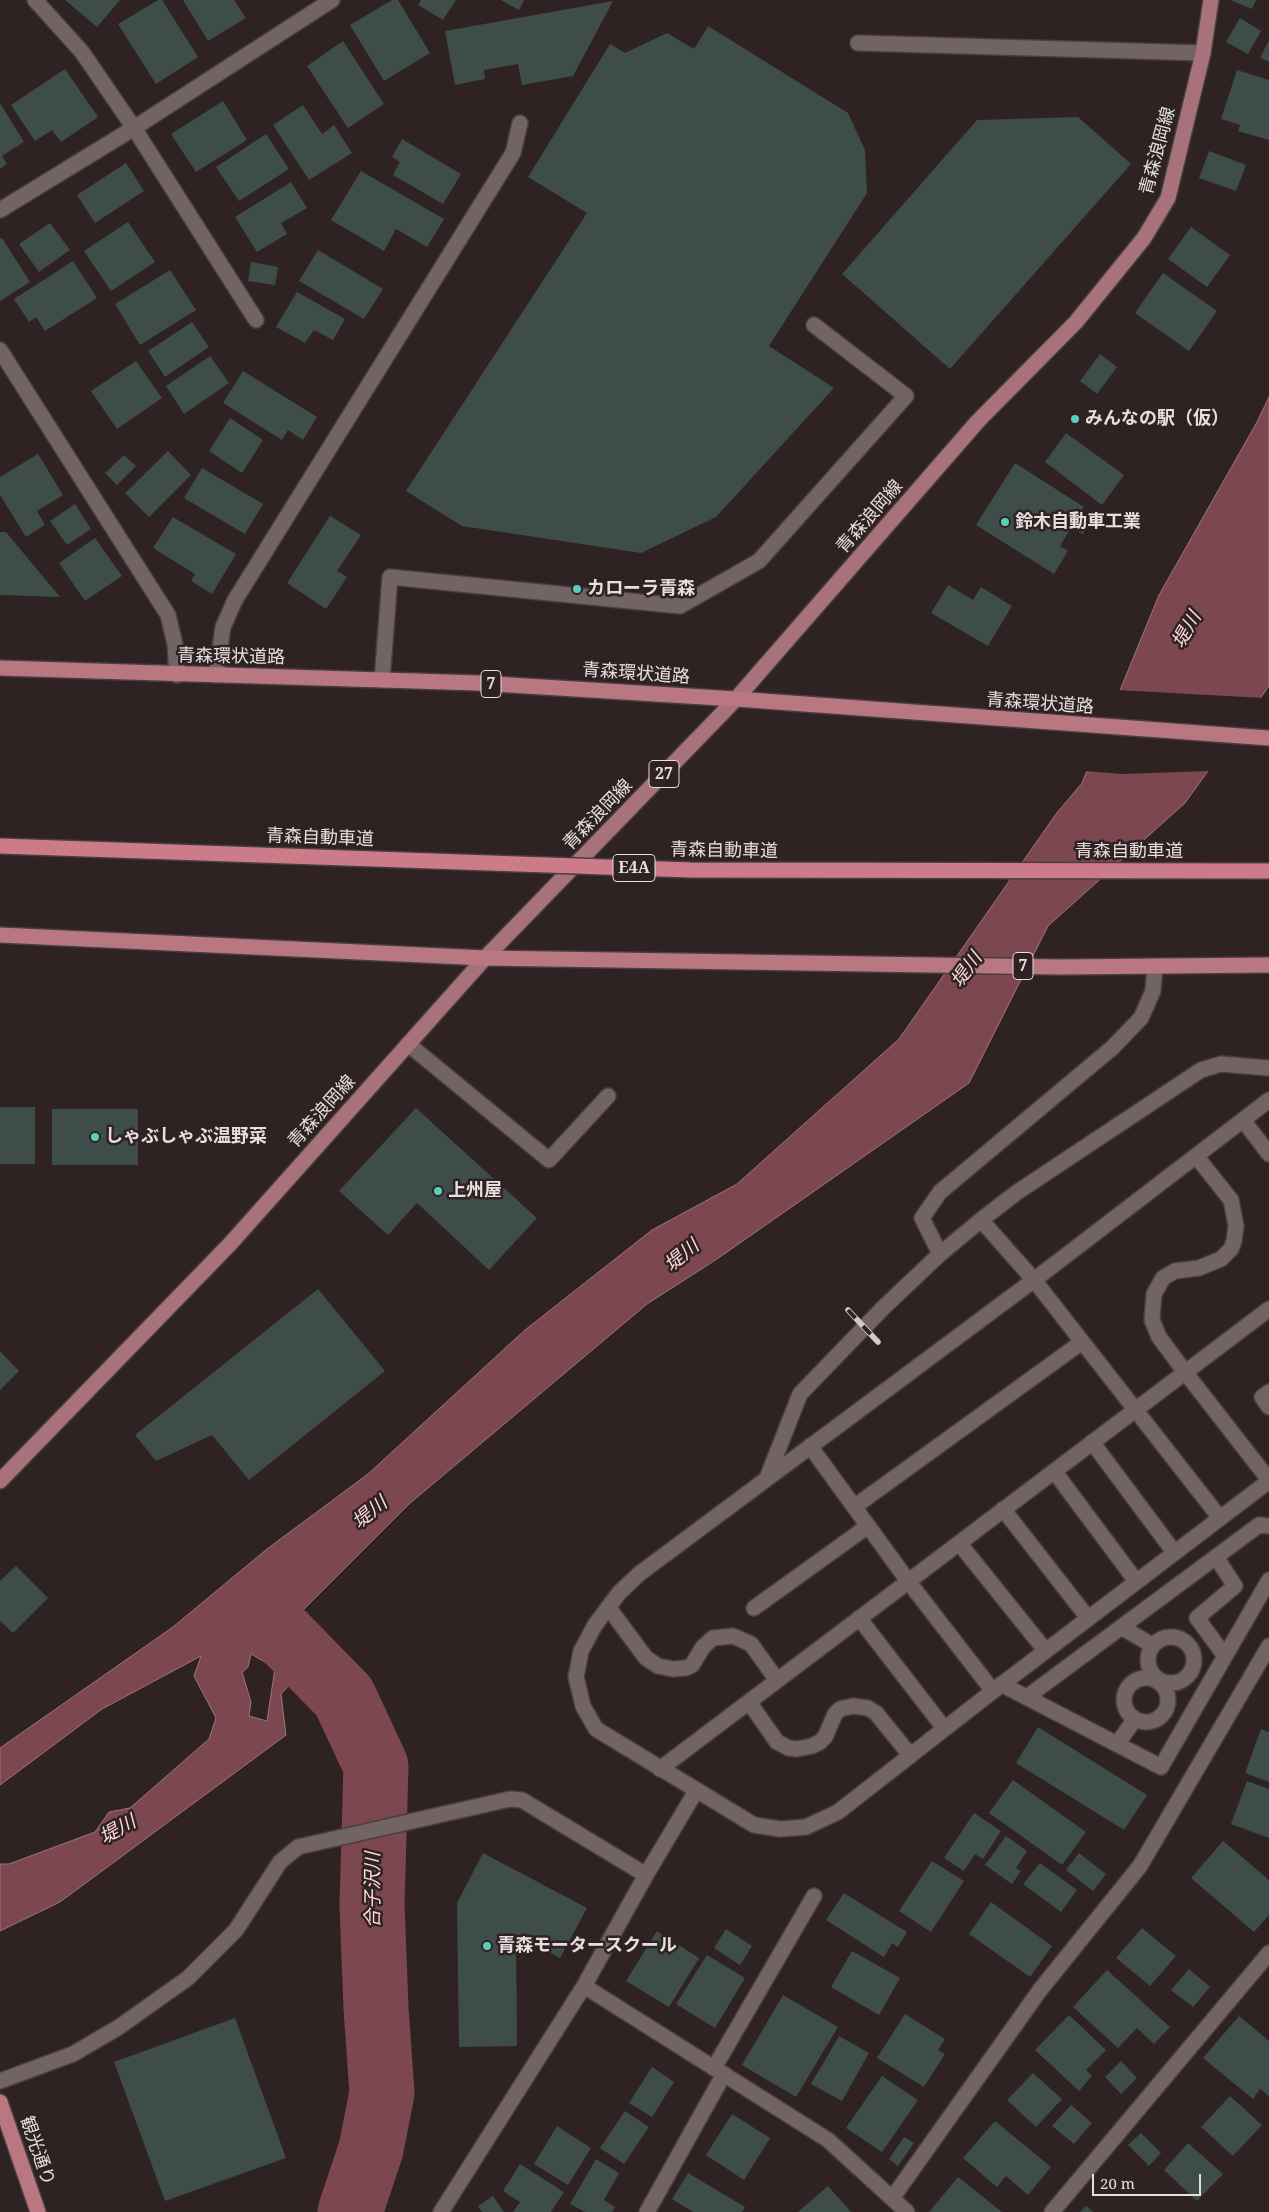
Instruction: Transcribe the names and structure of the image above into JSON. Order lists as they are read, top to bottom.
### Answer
{
  "streets": {
    "highway": [
      "青森環状道路",
      "7",
      "青森自動車道",
      "E4A",
      "観光通り"
    ],
    "main road": ["青森浪岡線", "27"]
  },
  "crossings": [
    ["青森浪岡線", "青森環状道路"],
    ["青森浪岡線", "7"]
  ],
  "water": ["堤川", "合子沢川"],
  "places": [
    "みんなの駅（仮）",
    "鈴木自動車工業",
    "カローラ青森",
    "しゃぶしゃぶ温野菜",
    "上州屋",
    "青森モータースクール"
  ],
  "scale_bar": "20 m"
}
